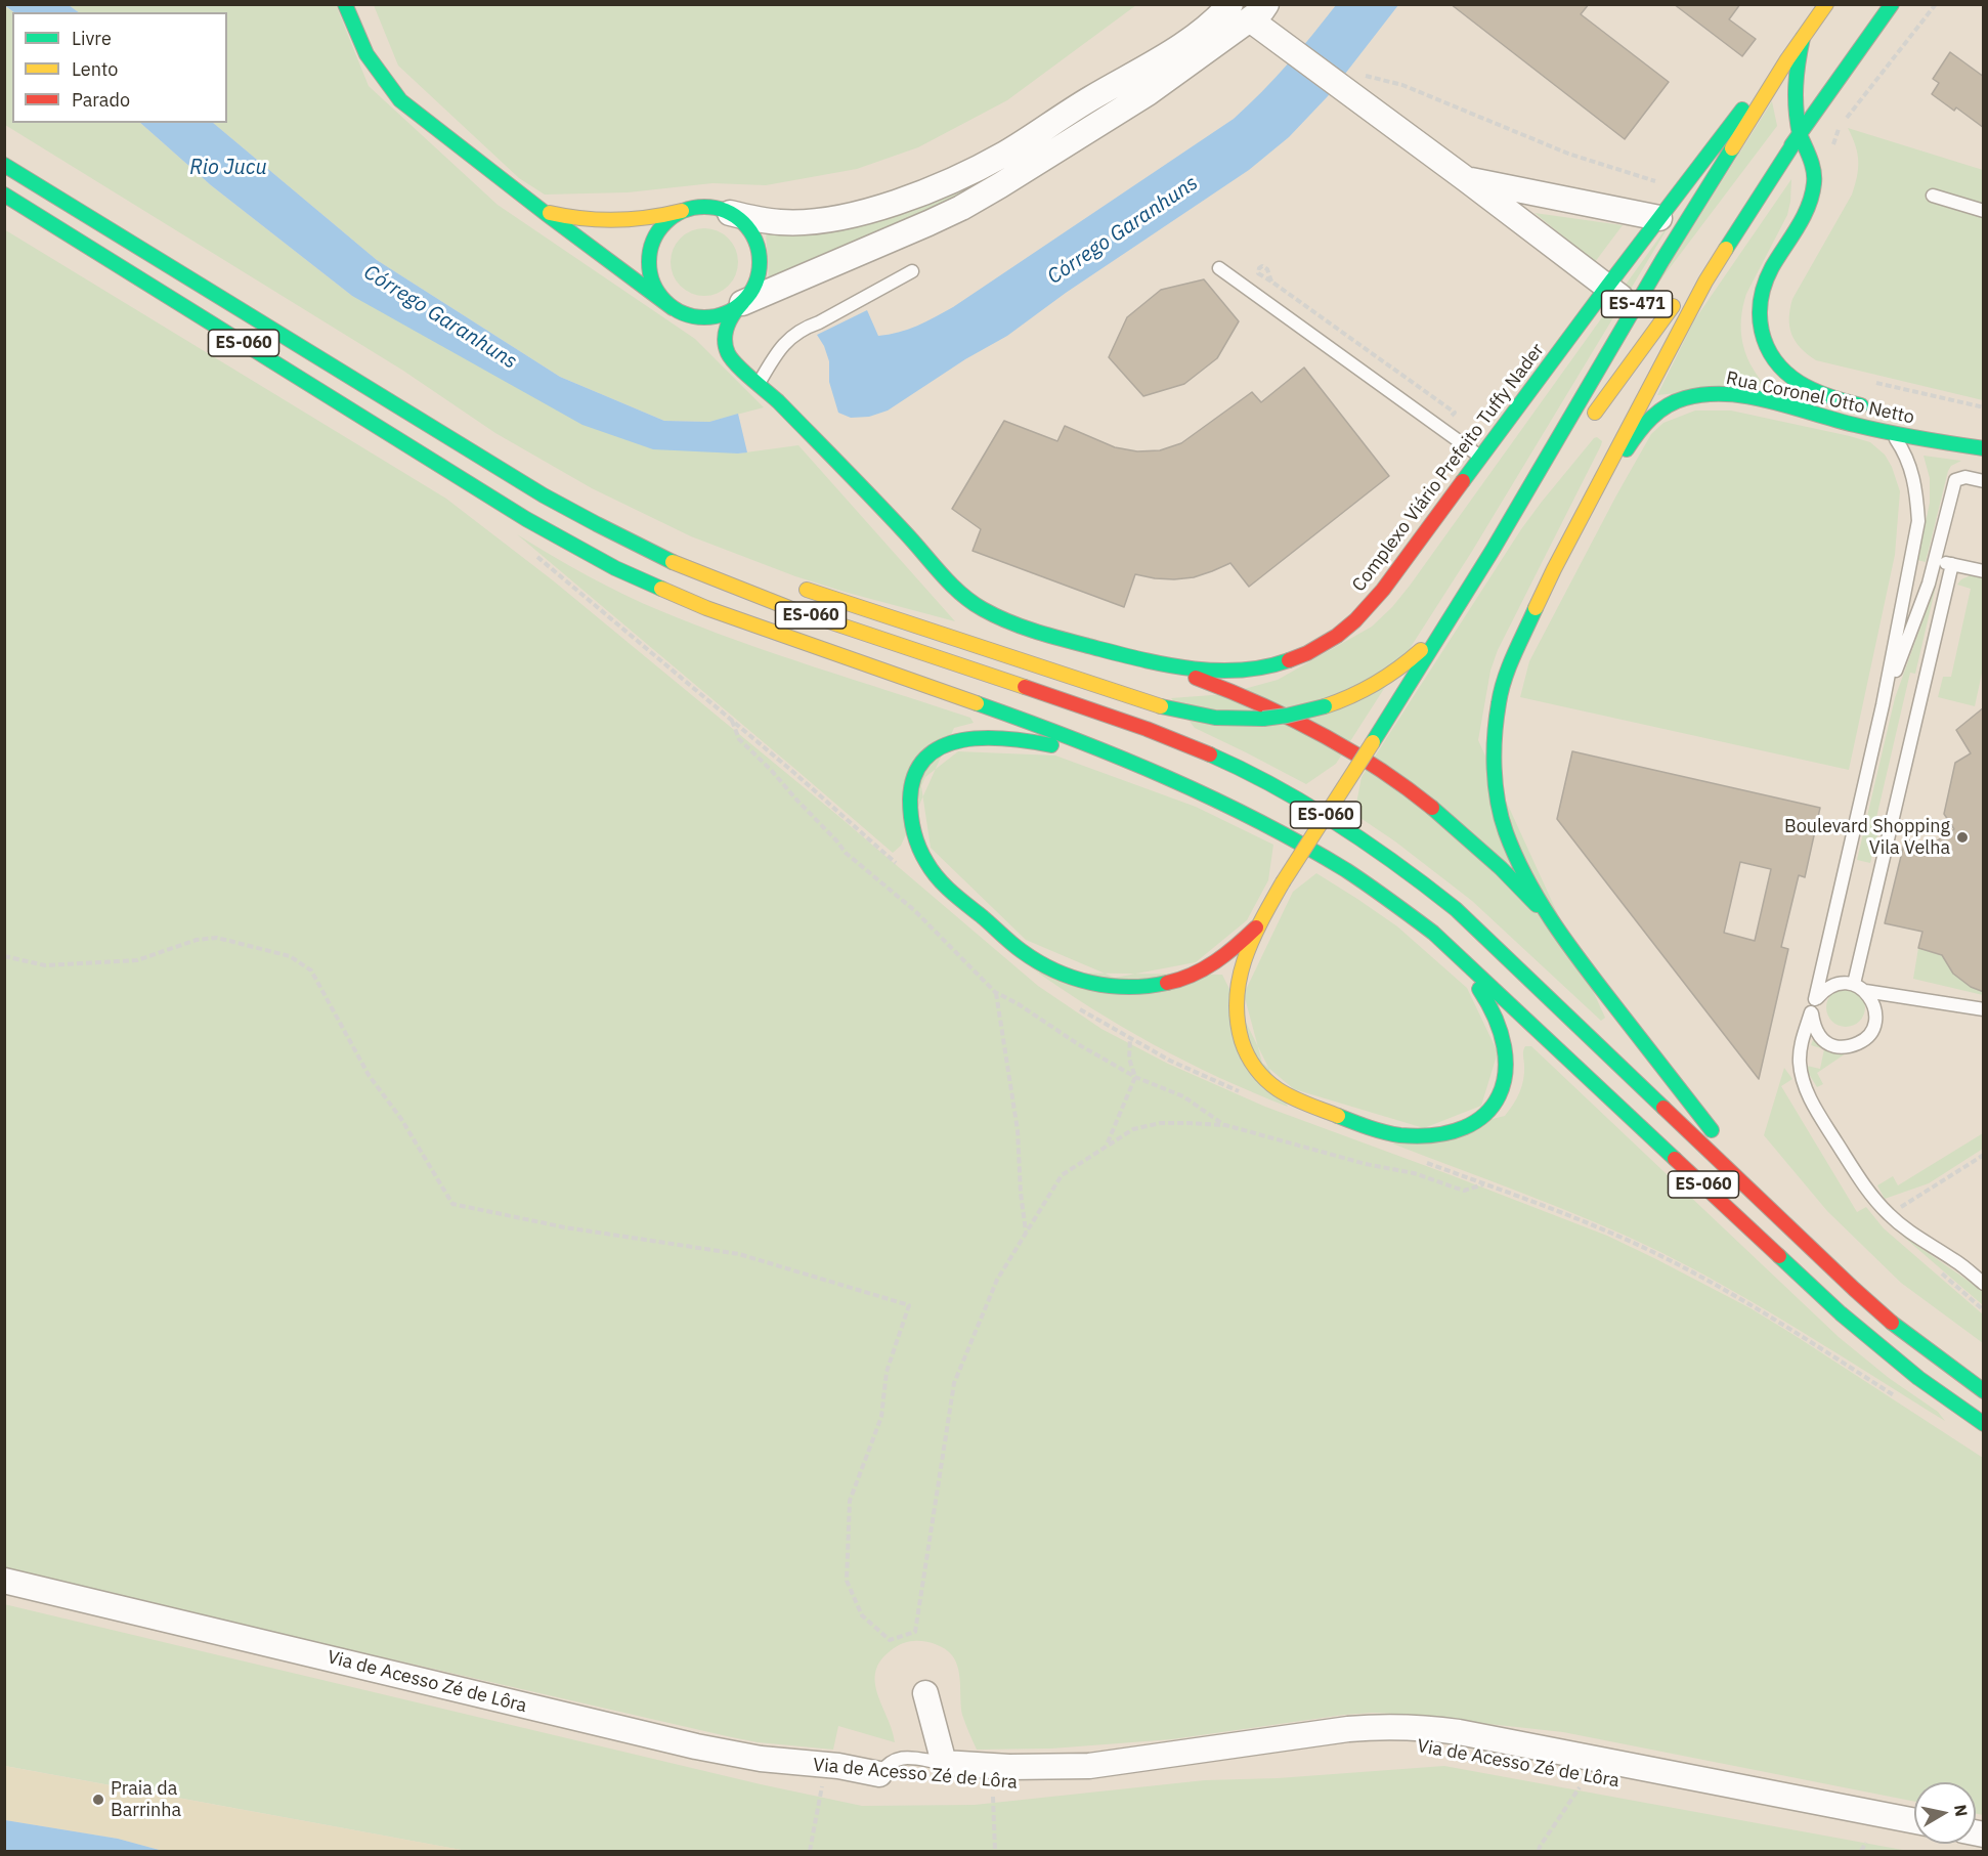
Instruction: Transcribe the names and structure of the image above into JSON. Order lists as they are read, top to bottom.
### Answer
{
  "streets": {
    "main road": [
      "ES-471",
      "ES-060",
      "Rua Coronel Otto Netto",
      "Complexo Viário Prefeito Tuffy Nader"
    ],
    "street": ["Via de Acesso Zé de Lôra"]
  },
  "crossings": [
    ["ES-471", "Rua Coronel Otto Netto"],
    ["ES-471", "Complexo Viário Prefeito Tuffy Nader"]
  ],
  "water": ["Rio Jucu", "Córrego Garanhuns"],
  "places": ["Boulevard Shopping Vila Velha", "Praia da Barrinha"],
  "legend": ["Livre", "Lento", "Parado"],
  "north": "right"
}
